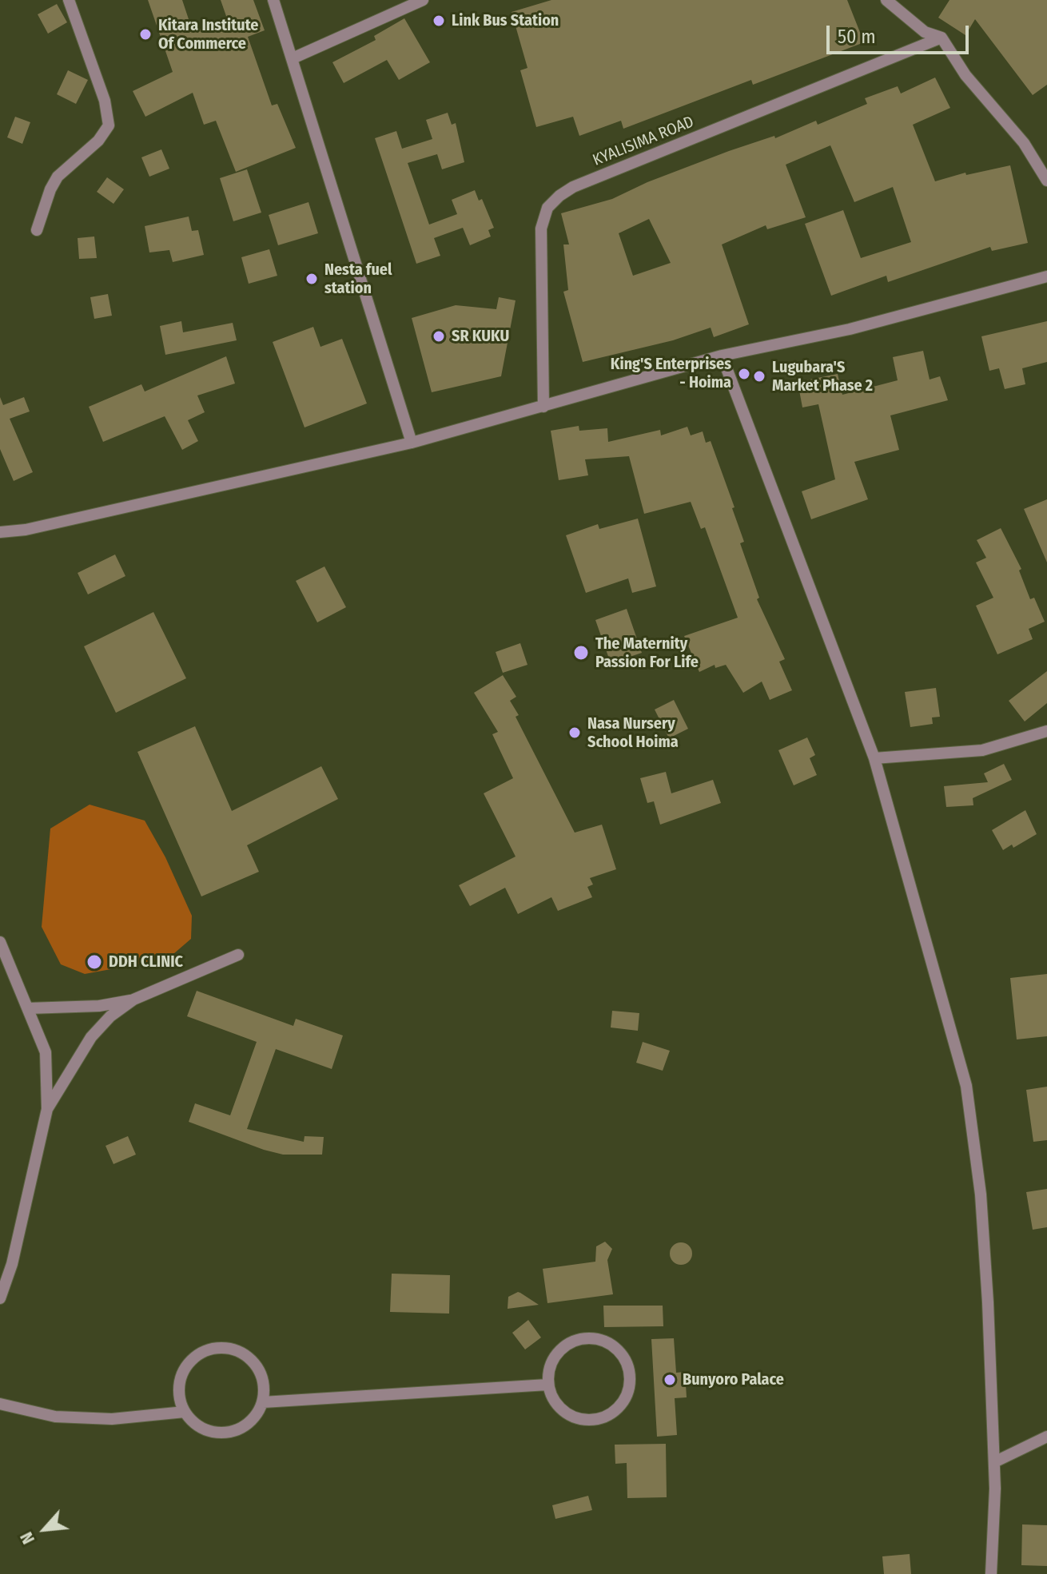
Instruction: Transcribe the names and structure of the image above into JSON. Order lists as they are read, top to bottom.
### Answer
{
  "streets": {
    "street": ["KYALISIMA ROAD"]
  },
  "places": [
    "Link Bus Station",
    "Kitara Institute Of Commerce",
    "Nesta fuel station",
    "SR KUKU",
    "King'S Enterprises - Hoima",
    "Lugubara'S Market Phase 2",
    "The Maternity Passion For Life",
    "Nasa Nursery School Hoima",
    "DDH CLINIC",
    "Bunyoro Palace"
  ],
  "scale_bar": "50 m",
  "north": "bottom left"
}
